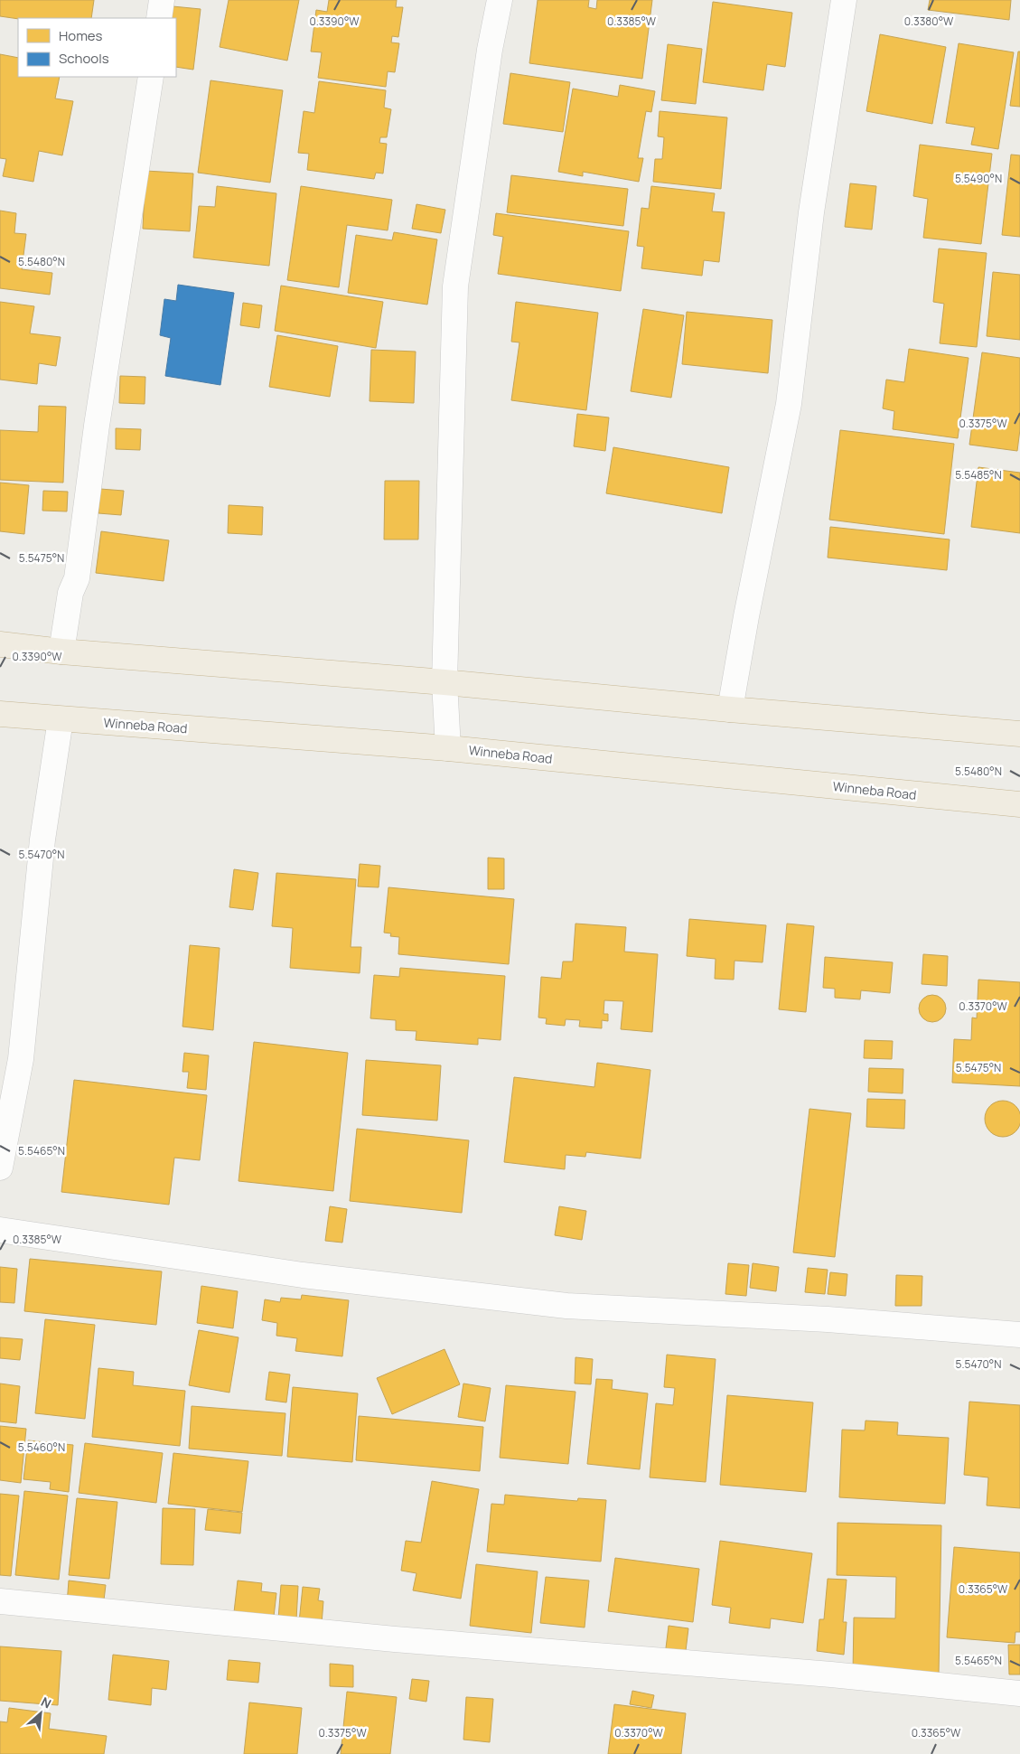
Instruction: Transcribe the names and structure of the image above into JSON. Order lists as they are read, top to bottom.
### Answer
{
  "streets": {
    "highway": ["Winneba Road"]
  },
  "legend": ["Homes", "Schools"],
  "north": "top right",
  "coordinates": [
    "0.3390°W",
    "0.3385°W",
    "0.3380°W",
    "5.5490°N",
    "5.5480°N",
    "0.3375°W",
    "5.5485°N",
    "5.5475°N",
    "5.5470°N",
    "0.3370°W",
    "5.5465°N",
    "5.5460°N",
    "0.3365°W"
  ]
}
